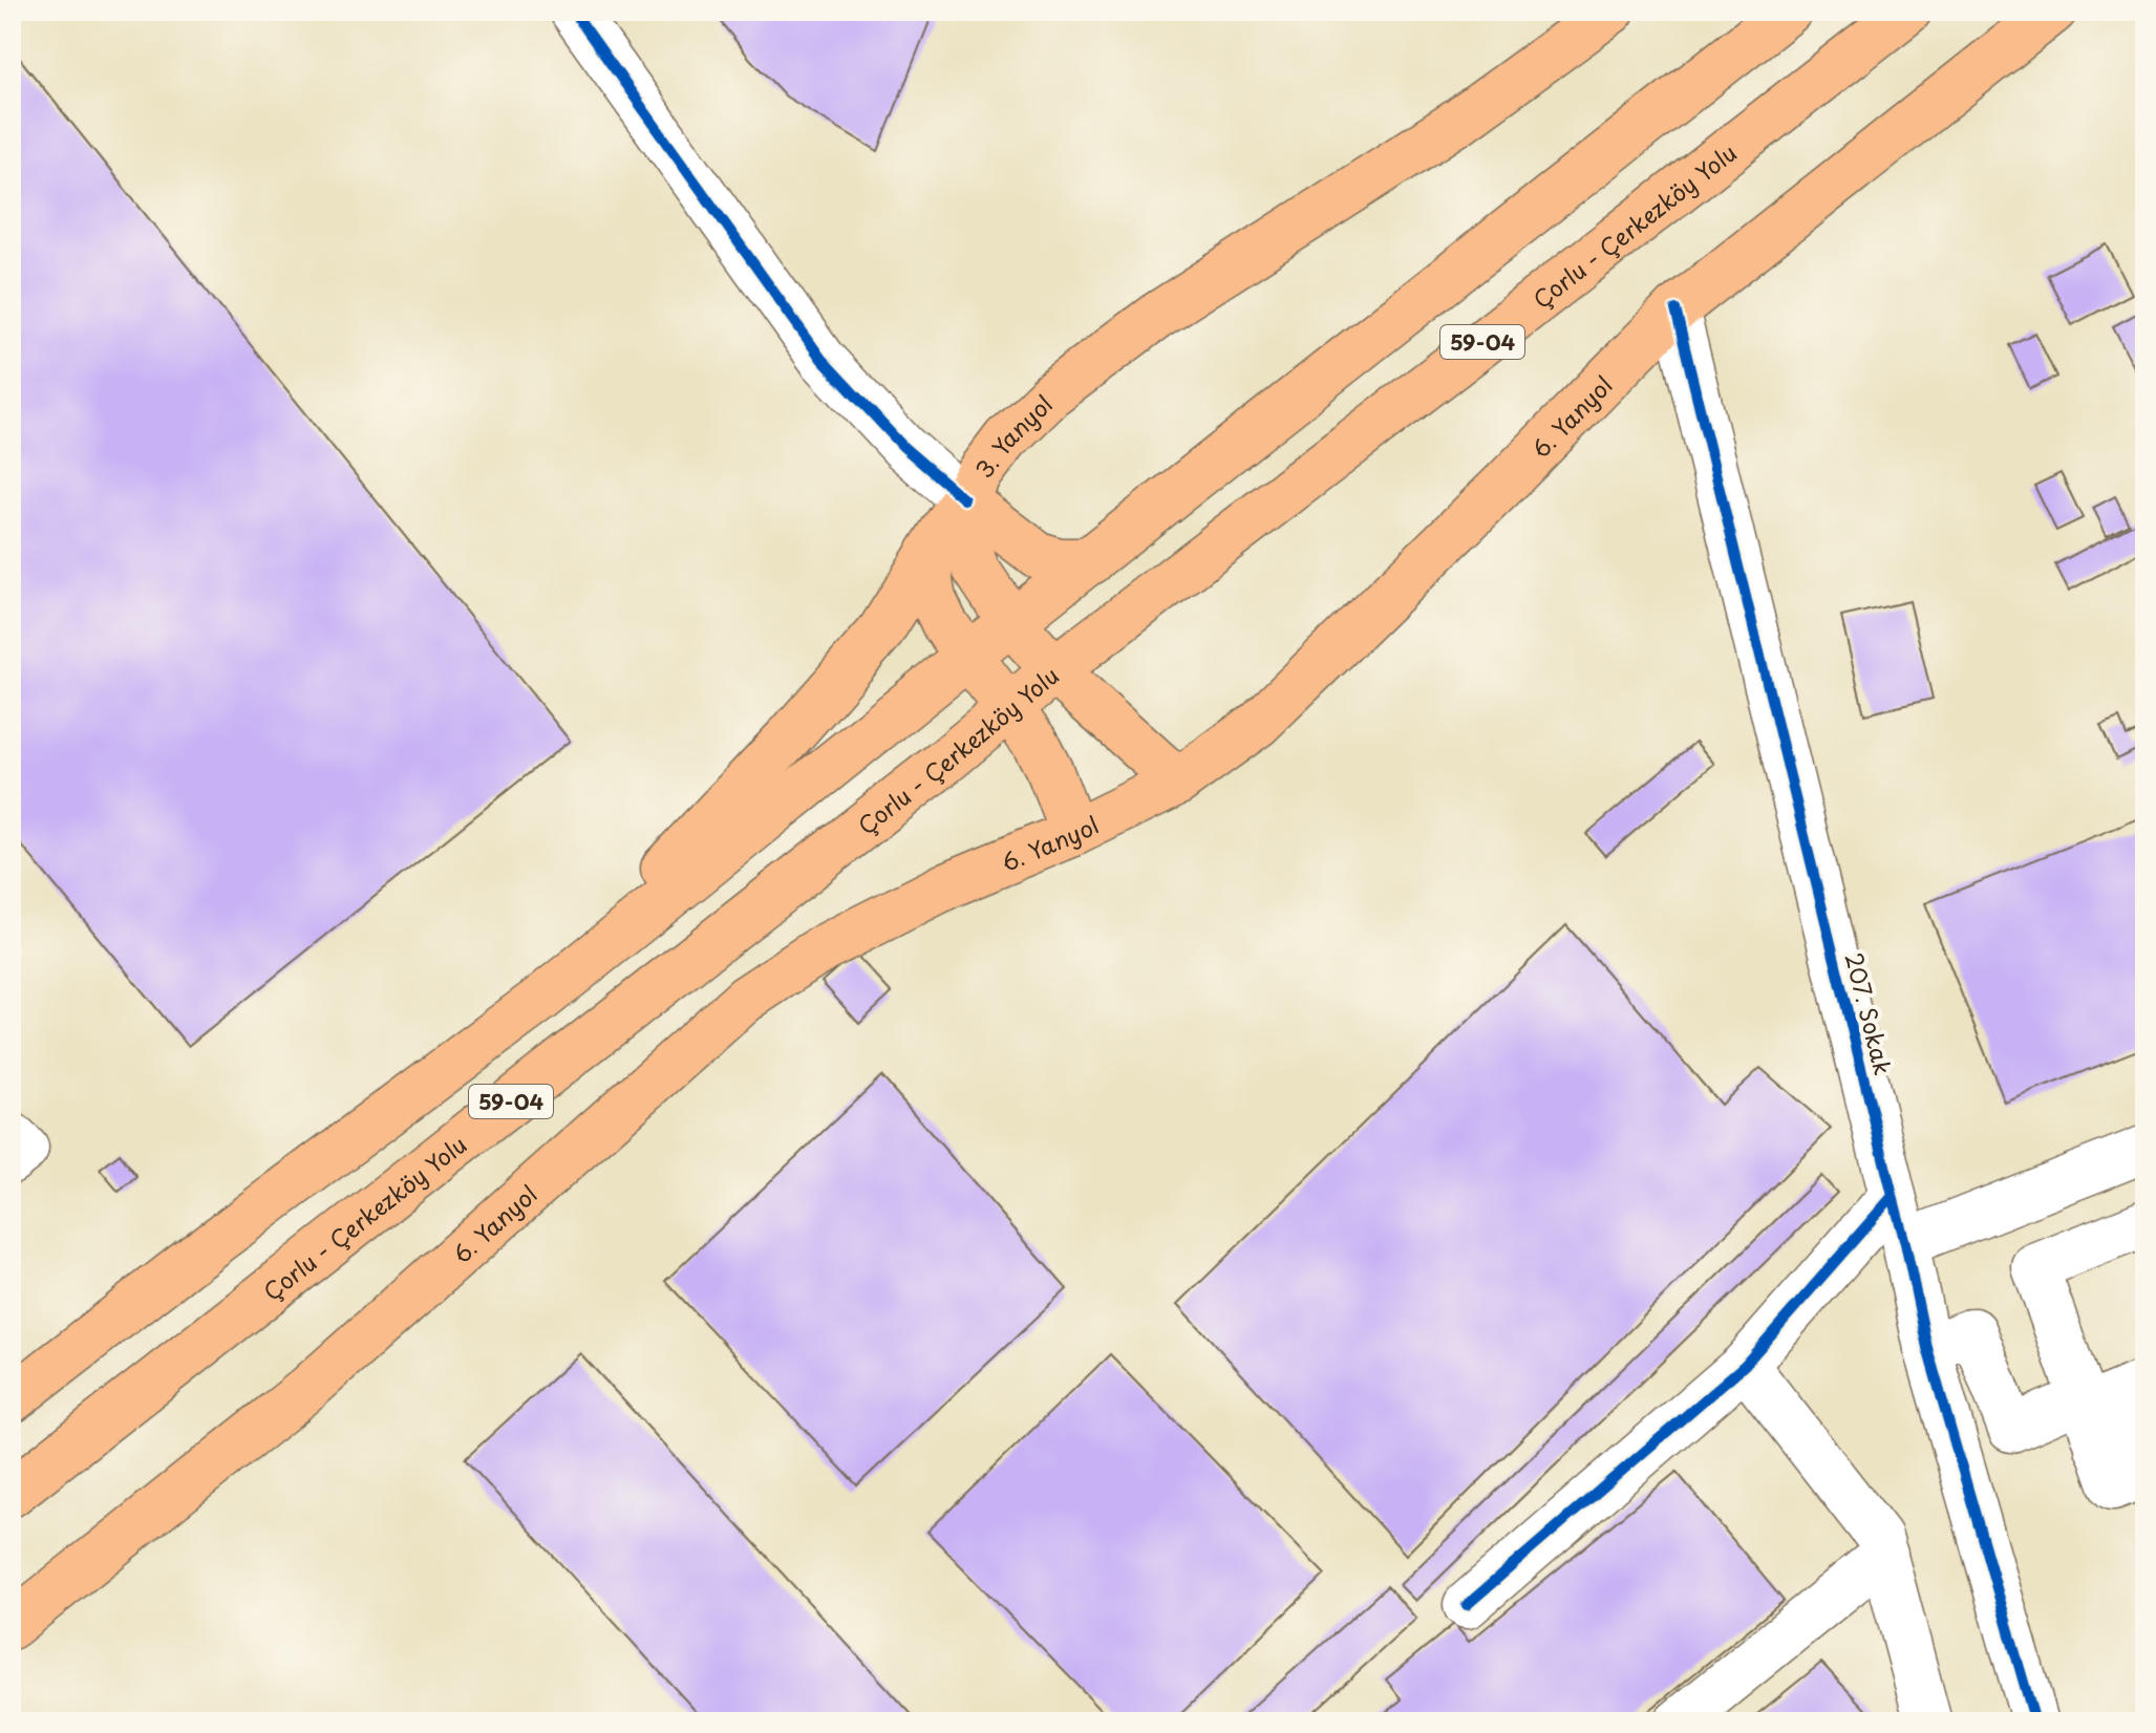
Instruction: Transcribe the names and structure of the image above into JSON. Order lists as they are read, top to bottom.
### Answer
{
  "streets": {
    "main road": [
      "Çorlu - Çerkezköy Yolu",
      "59-04",
      "6. Yanyol",
      "3. Yanyol"
    ],
    "street": ["207. Sokak"]
  },
  "crossings": [
    ["59-04", "3. Yanyol"],
    ["6. Yanyol", "207. Sokak"]
  ]
}
